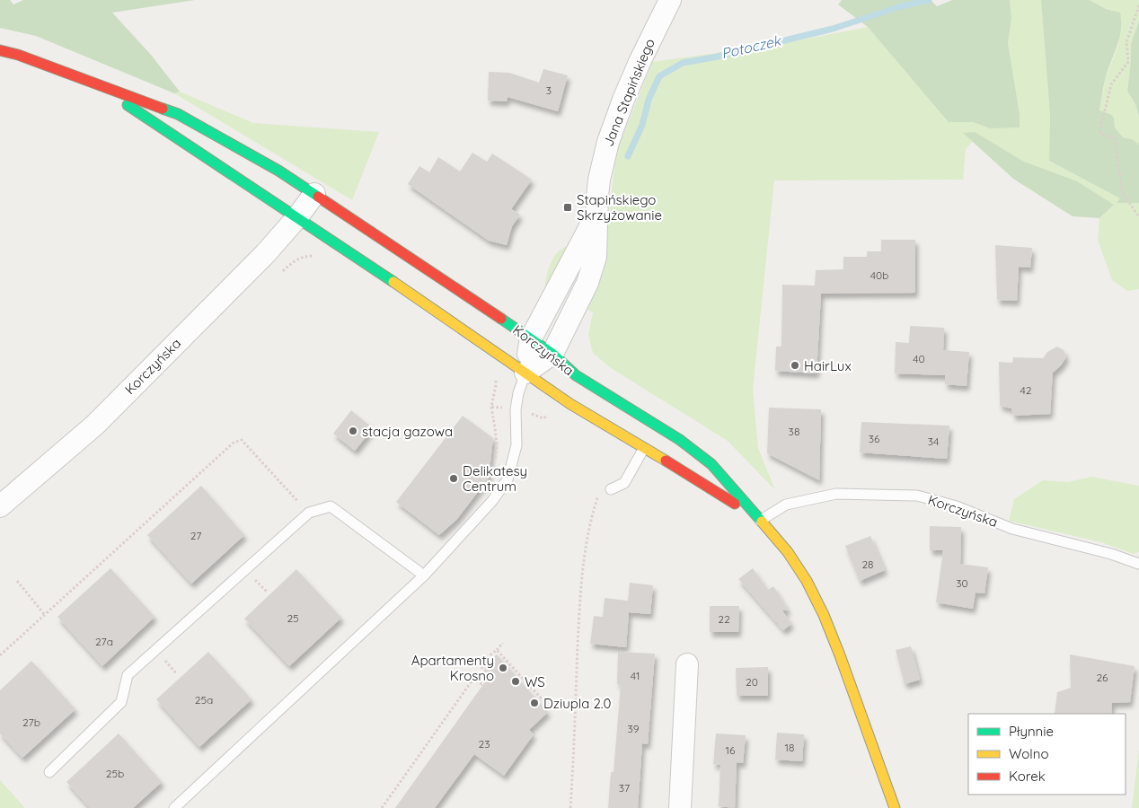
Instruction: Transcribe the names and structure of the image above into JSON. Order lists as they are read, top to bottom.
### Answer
{
  "streets": {
    "main road": ["Korczyńska"],
    "street": ["Jana Stapińskiego"]
  },
  "crossings": [
    ["Jana Stapińskiego", "Korczyńska"]
  ],
  "water": ["Potoczek"],
  "places": {
    "transit": ["Stapińskiego Skrzyżowanie"],
    "other": [
      "HairLux",
      "stacja gazowa",
      "Delikatesy Centrum",
      "Apartamenty Krosno",
      "WS",
      "Dziupla 2.0"
    ]
  },
  "house_numbers": [
    "3",
    "40b",
    "40",
    "42",
    "38",
    "36",
    "34",
    "27",
    "28",
    "30",
    "25",
    "22",
    "27a",
    "41",
    "26",
    "20",
    "25a",
    "27b",
    "39",
    "23",
    "18",
    "16",
    "25b",
    "37"
  ],
  "legend": ["Płynnie", "Wolno", "Korek"]
}
